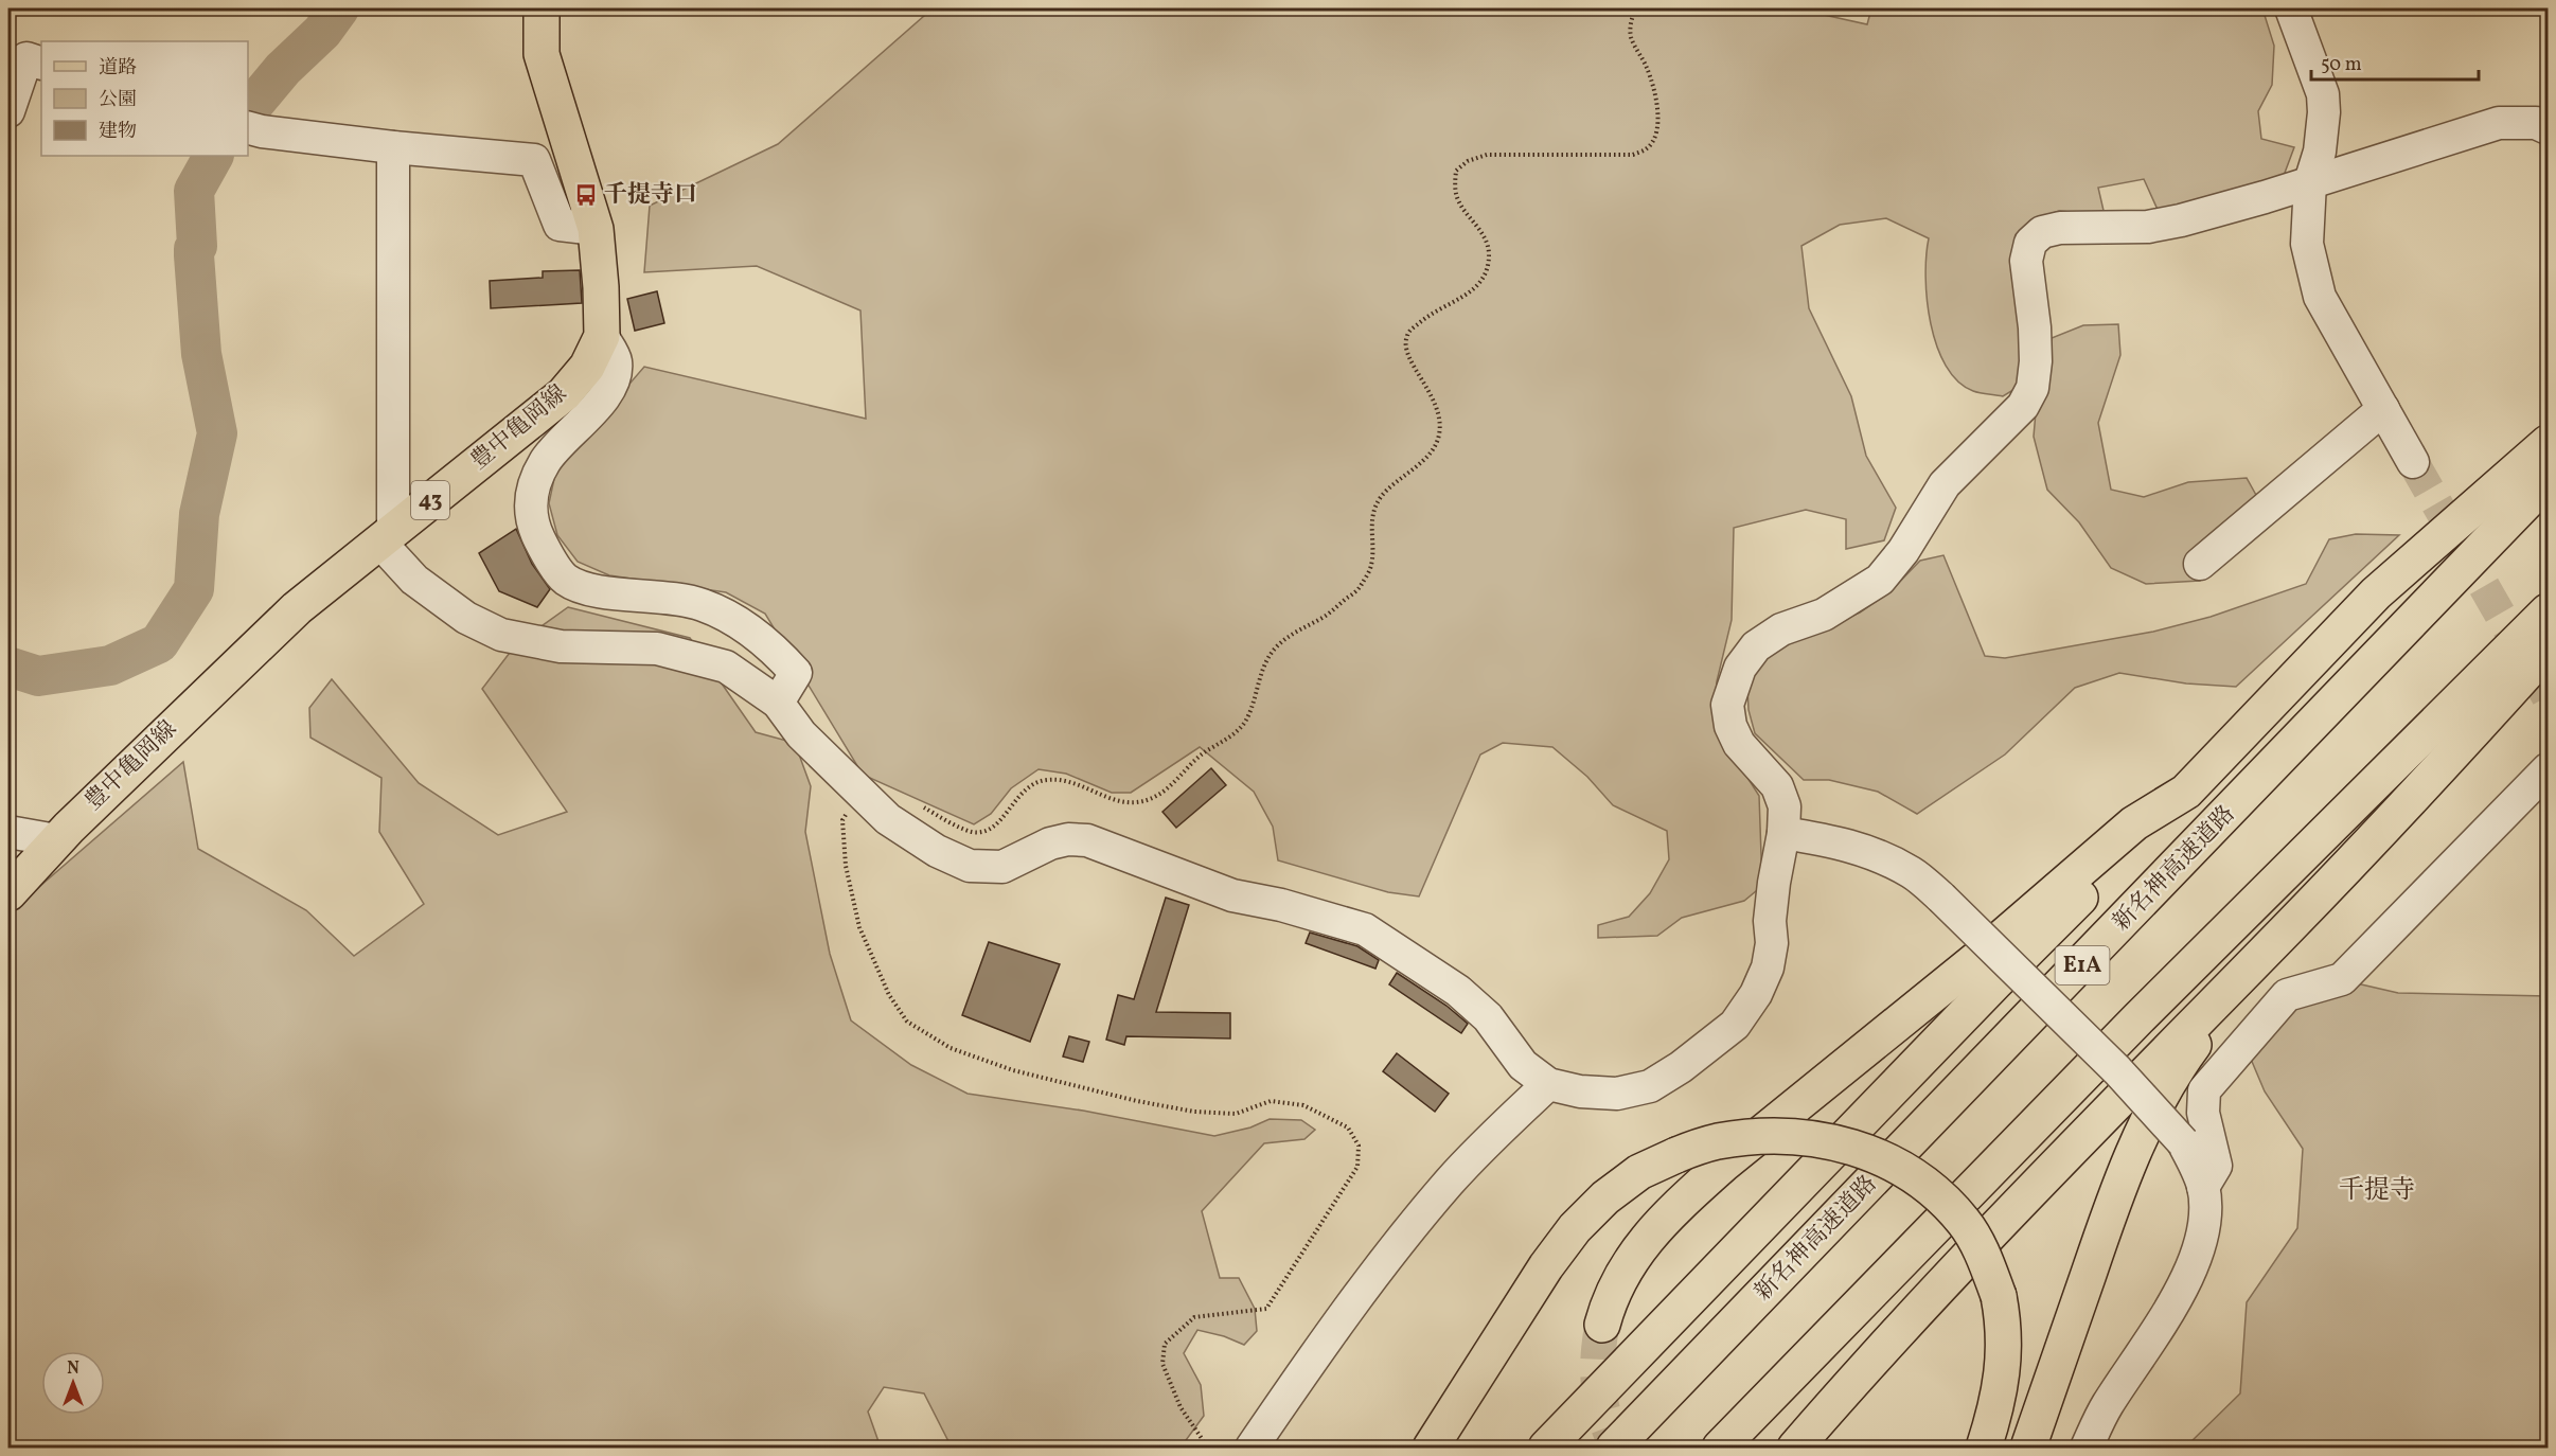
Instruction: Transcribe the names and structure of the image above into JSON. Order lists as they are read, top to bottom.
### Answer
{
  "streets": {
    "main road": [
      "豊中亀岡線",
      "43",
      "新名神高速道路",
      "E1A"
    ]
  },
  "districts": ["千提寺"],
  "places": {
    "bus stop": ["千提寺口"]
  },
  "legend": ["道路", "公園", "建物"],
  "scale_bar": "50 m",
  "north": "top"
}
